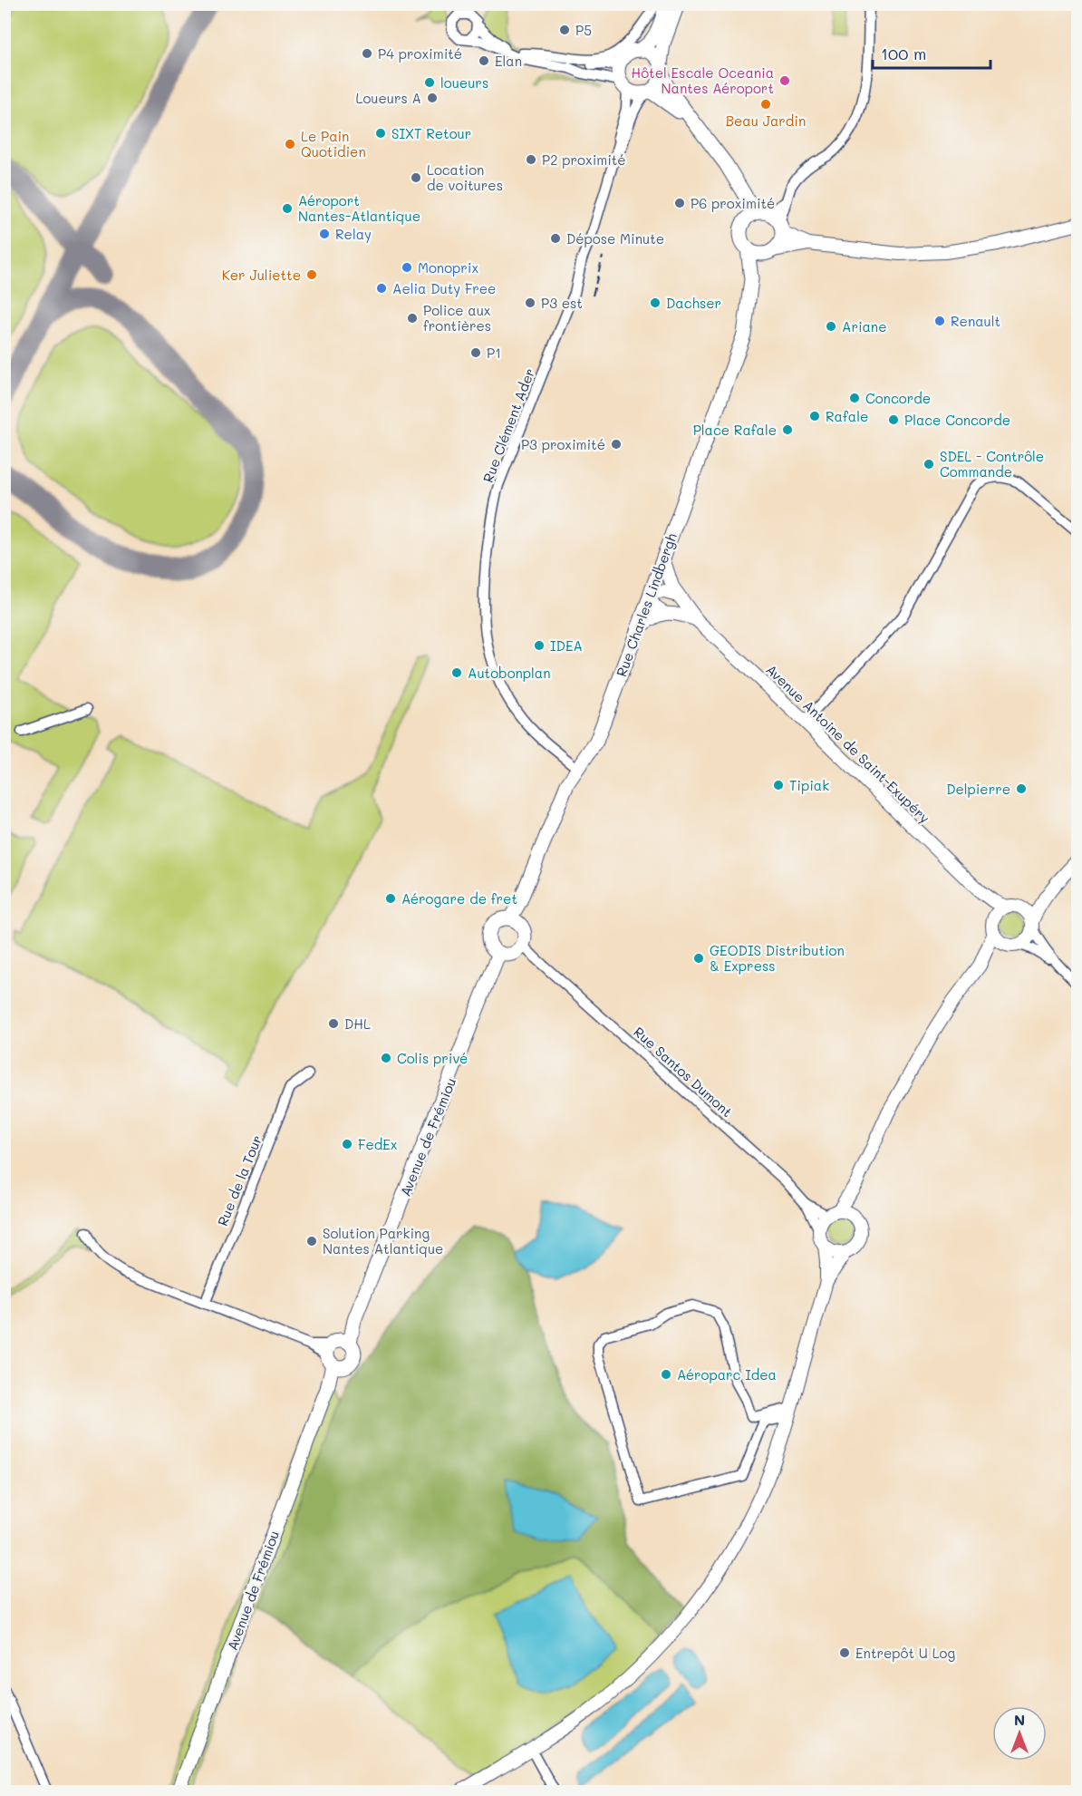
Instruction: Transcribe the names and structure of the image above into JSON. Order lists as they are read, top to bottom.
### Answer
{
  "streets": {
    "main road": ["Rue Charles Lindbergh", "Avenue de Frémiou"],
    "street": [
      "Rue Clément Ader",
      "Avenue Antoine de Saint-Exupéry",
      "Rue Santos Dumont",
      "Rue de la Tour"
    ]
  },
  "crossings": [
    ["Rue Clément Ader", "Rue Charles Lindbergh"],
    ["Rue Charles Lindbergh", "Avenue Antoine de Saint-Exupéry"],
    ["Rue Charles Lindbergh", "Rue Santos Dumont"],
    ["Rue Charles Lindbergh", "Avenue de Frémiou"],
    ["Rue Santos Dumont", "Avenue de Frémiou"]
  ],
  "places": [
    "P5",
    "P4 proximité",
    "Elan",
    "Hôtel Escale Oceania Nantes Aéroport",
    "loueurs",
    "Loueurs A",
    "Beau Jardin",
    "SIXT Retour",
    "Le Pain Quotidien",
    "P2 proximité",
    "Location de voitures",
    "P6 proximité",
    "Aéroport Nantes-Atlantique",
    "Relay",
    "Dépose Minute",
    "Monoprix",
    "Ker Juliette",
    "Aelia Duty Free",
    "P3 est",
    "Dachser",
    "Police aux frontières",
    "Renault",
    "Ariane",
    "P1",
    "Concorde",
    "Rafale",
    "Place Concorde",
    "Place Rafale",
    "P3 proximité",
    "SDEL - Contrôle Commande",
    "IDEA",
    "Autobonplan",
    "Tipiak",
    "Delpierre",
    "Aérogare de fret",
    "GEODIS Distribution & Express",
    "DHL",
    "Colis privé",
    "FedEx",
    "Solution Parking Nantes Atlantique",
    "Aéroparc Idea",
    "Entrepôt U Log"
  ],
  "scale_bar": "100 m",
  "north": "top"
}
